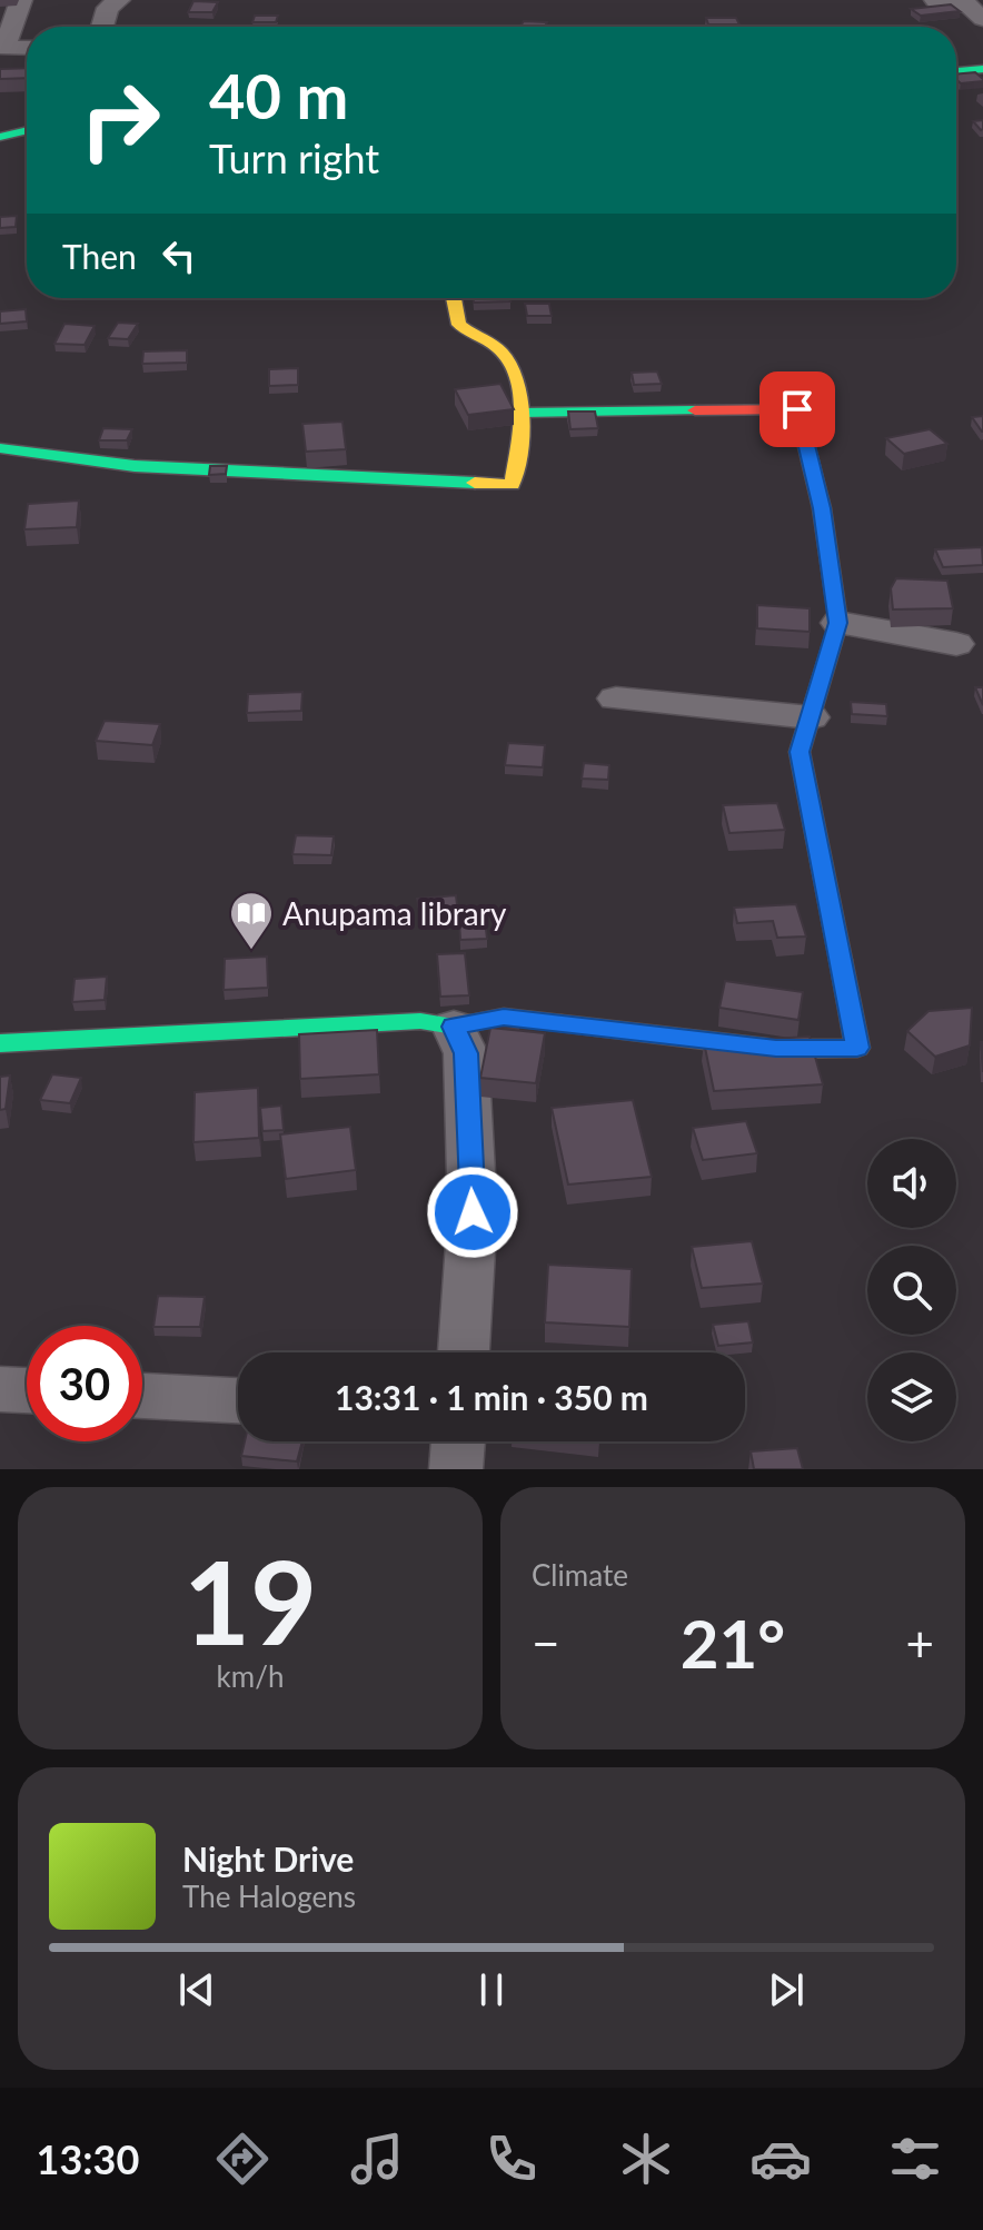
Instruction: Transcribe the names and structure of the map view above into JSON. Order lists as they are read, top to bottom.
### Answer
{
  "places": {
    "library": ["Anupama library"]
  },
  "page": {
    "turn": ["40 m", "Turn right"],
    "then": "Then",
    "limit": "30",
    "trip": "13:31 · 1 min · 350 m",
    "tile": [
      ["19", "km/h"],
      "Climate"
    ],
    "heat": ["−", "21°", "+"],
    "song": ["Night Drive", "The Halogens"],
    "tabs": "13:30"
  }
}
